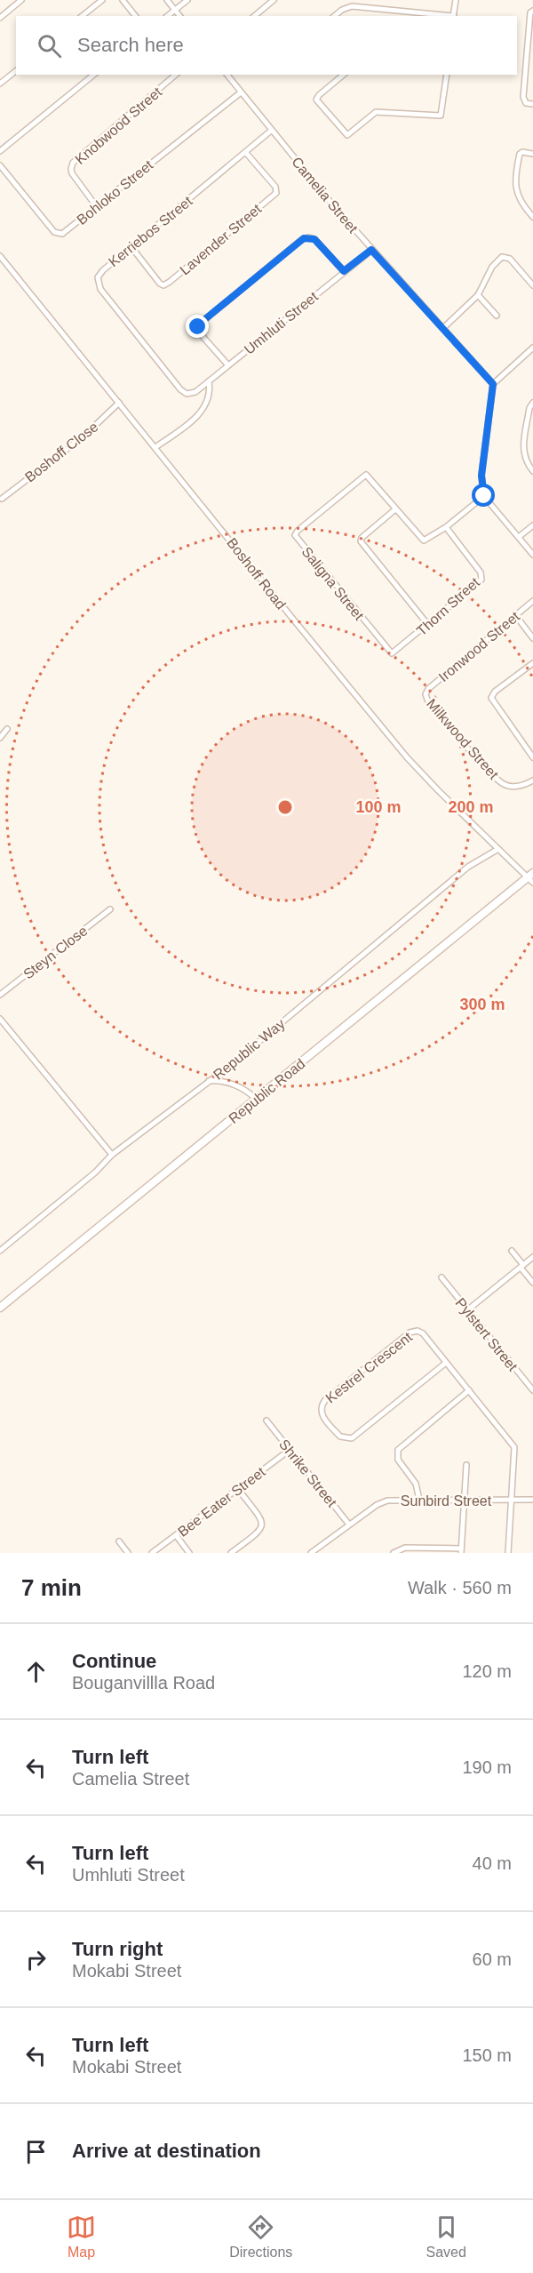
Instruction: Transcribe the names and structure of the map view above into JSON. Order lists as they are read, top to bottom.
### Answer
{
  "streets": {
    "street": [
      "Knobwood Street",
      "Bohloko Street",
      "Camelia Street",
      "Kerriebos Street",
      "Lavender Street",
      "Umhluti Street",
      "Boshoff Close",
      "Boshoff Road",
      "Saligna Street",
      "Thorn Street",
      "Ironwood Street",
      "Milkwood Street",
      "Steyn Close",
      "Republic Way",
      "Republic Road",
      "Pylstert Street",
      "Kestrel Crescent",
      "Shrike Street",
      "Sunbird Street",
      "Bee Eater Street"
    ]
  },
  "crossings": [
    ["Knobwood Street", "Bohloko Street"],
    ["Bohloko Street", "Camelia Street"],
    ["Camelia Street", "Kerriebos Street"],
    ["Camelia Street", "Umhluti Street"],
    ["Kerriebos Street", "Lavender Street"],
    ["Kerriebos Street", "Umhluti Street"],
    ["Boshoff Close", "Boshoff Road"],
    ["Boshoff Road", "Republic Way"],
    ["Boshoff Road", "Republic Road"],
    ["Saligna Street", "Thorn Street"],
    ["Ironwood Street", "Milkwood Street"],
    ["Kestrel Crescent", "Sunbird Street"],
    ["Shrike Street", "Sunbird Street"],
    ["Shrike Street", "Bee Eater Street"]
  ],
  "page": {
    "search": "Search here",
    "heading": ["7 min", "Walk · 560 m"],
    "list": [
      ["Continue", "Bouganvillla Road", "120 m"],
      ["Turn left", "Camelia Street", "190 m"],
      ["Turn left", "Umhluti Street", "40 m"],
      ["Turn right", "Mokabi Street", "60 m"],
      ["Turn left", "Mokabi Street", "150 m"],
      "Arrive at destination"
    ],
    "nav": ["Map", "Directions", "Saved"]
  },
  "rings": ["100 m", "200 m", "300 m"]
}
